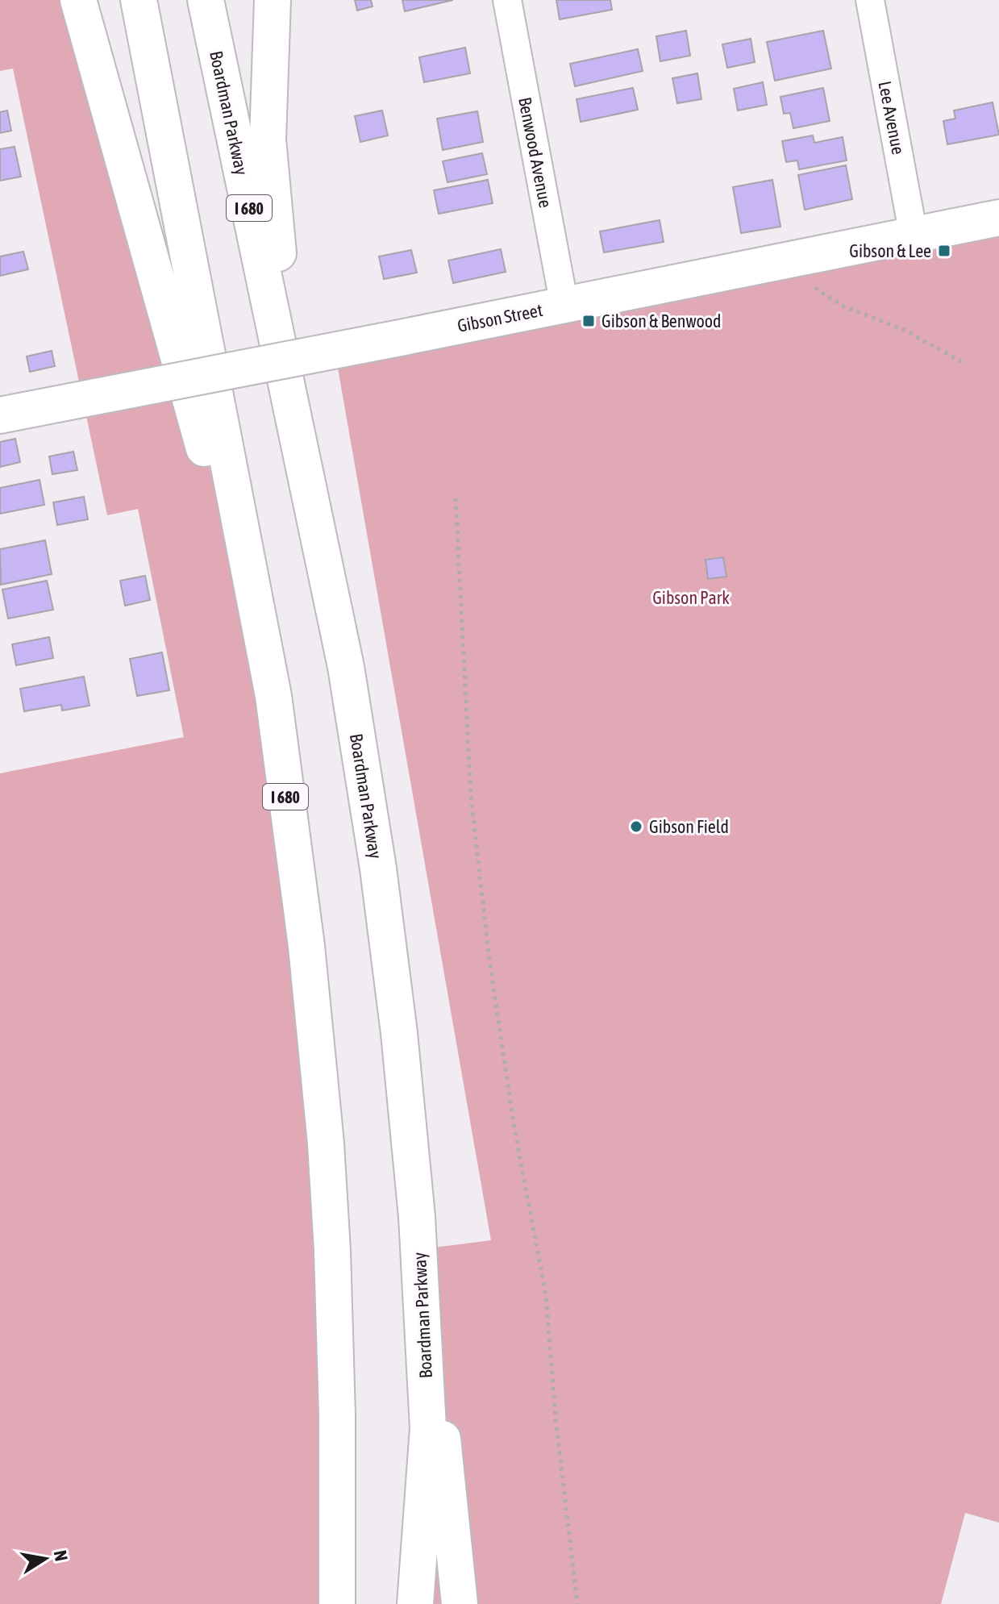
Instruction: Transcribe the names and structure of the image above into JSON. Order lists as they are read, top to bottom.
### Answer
{
  "streets": {
    "main road": ["Boardman Parkway", "I 680", "Gibson Street"],
    "street": ["Lee Avenue", "Benwood Avenue"]
  },
  "crossings": [
    ["Lee Avenue", "Gibson Street"],
    ["Benwood Avenue", "Gibson Street"]
  ],
  "parks": ["Gibson Park"],
  "places": {
    "transit": ["Gibson & Lee", "Gibson & Benwood"],
    "other": ["Gibson Field"]
  },
  "north": "right"
}
